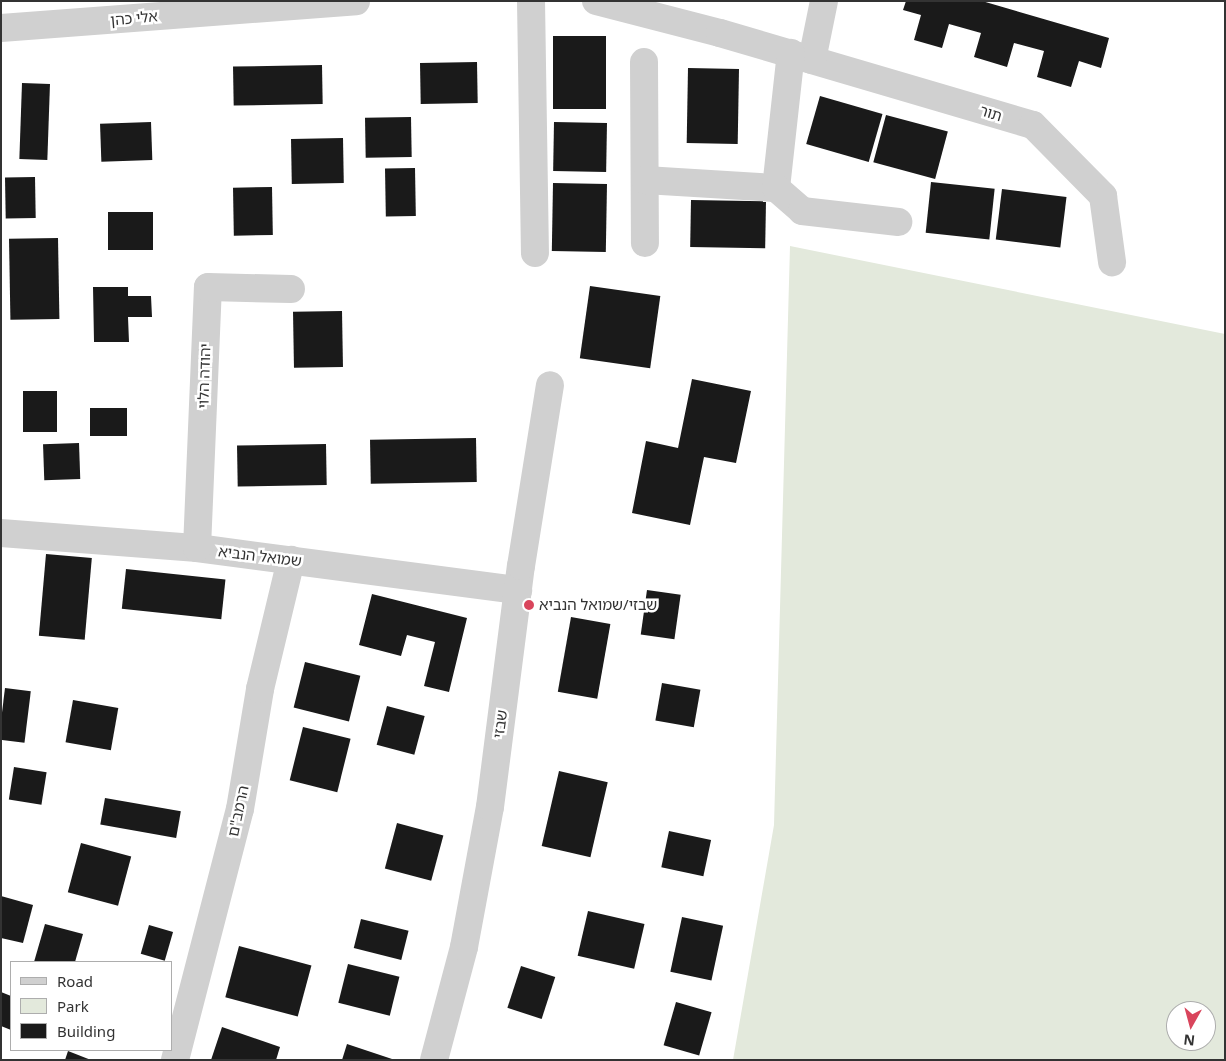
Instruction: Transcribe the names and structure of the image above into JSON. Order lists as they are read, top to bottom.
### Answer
{
  "streets": {
    "street": [
      "אלי כהן",
      "תור",
      "יהודה הלוי",
      "שמואל הנביא",
      "שבזי",
      "הרמב\"ם"
    ]
  },
  "crossings": [
    ["יהודה הלוי", "שמואל הנביא"],
    ["שמואל הנביא", "שבזי"],
    ["שמואל הנביא", "הרמב\"ם"]
  ],
  "places": ["שבזי/שמואל הנביא"],
  "legend": ["Road", "Park", "Building"],
  "north": "bottom"
}
